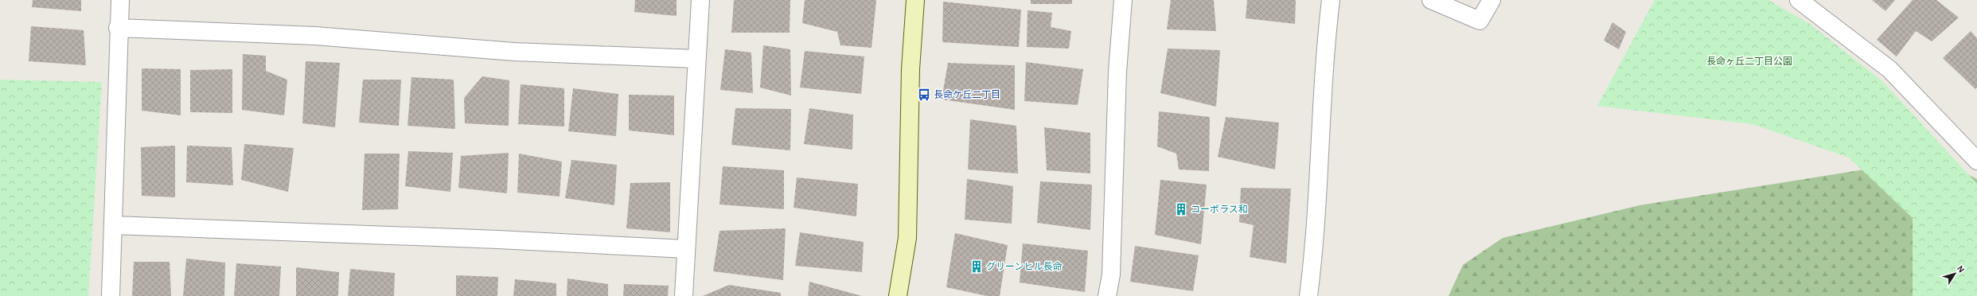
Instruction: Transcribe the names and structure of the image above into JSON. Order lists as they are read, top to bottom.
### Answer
{
  "parks": ["長命ヶ丘二丁目公園"],
  "places": {
    "bus stop": ["長命ケ丘二丁目"],
    "building": ["コーポラス和", "グリーンヒル長命"]
  },
  "north": "top right"
}
